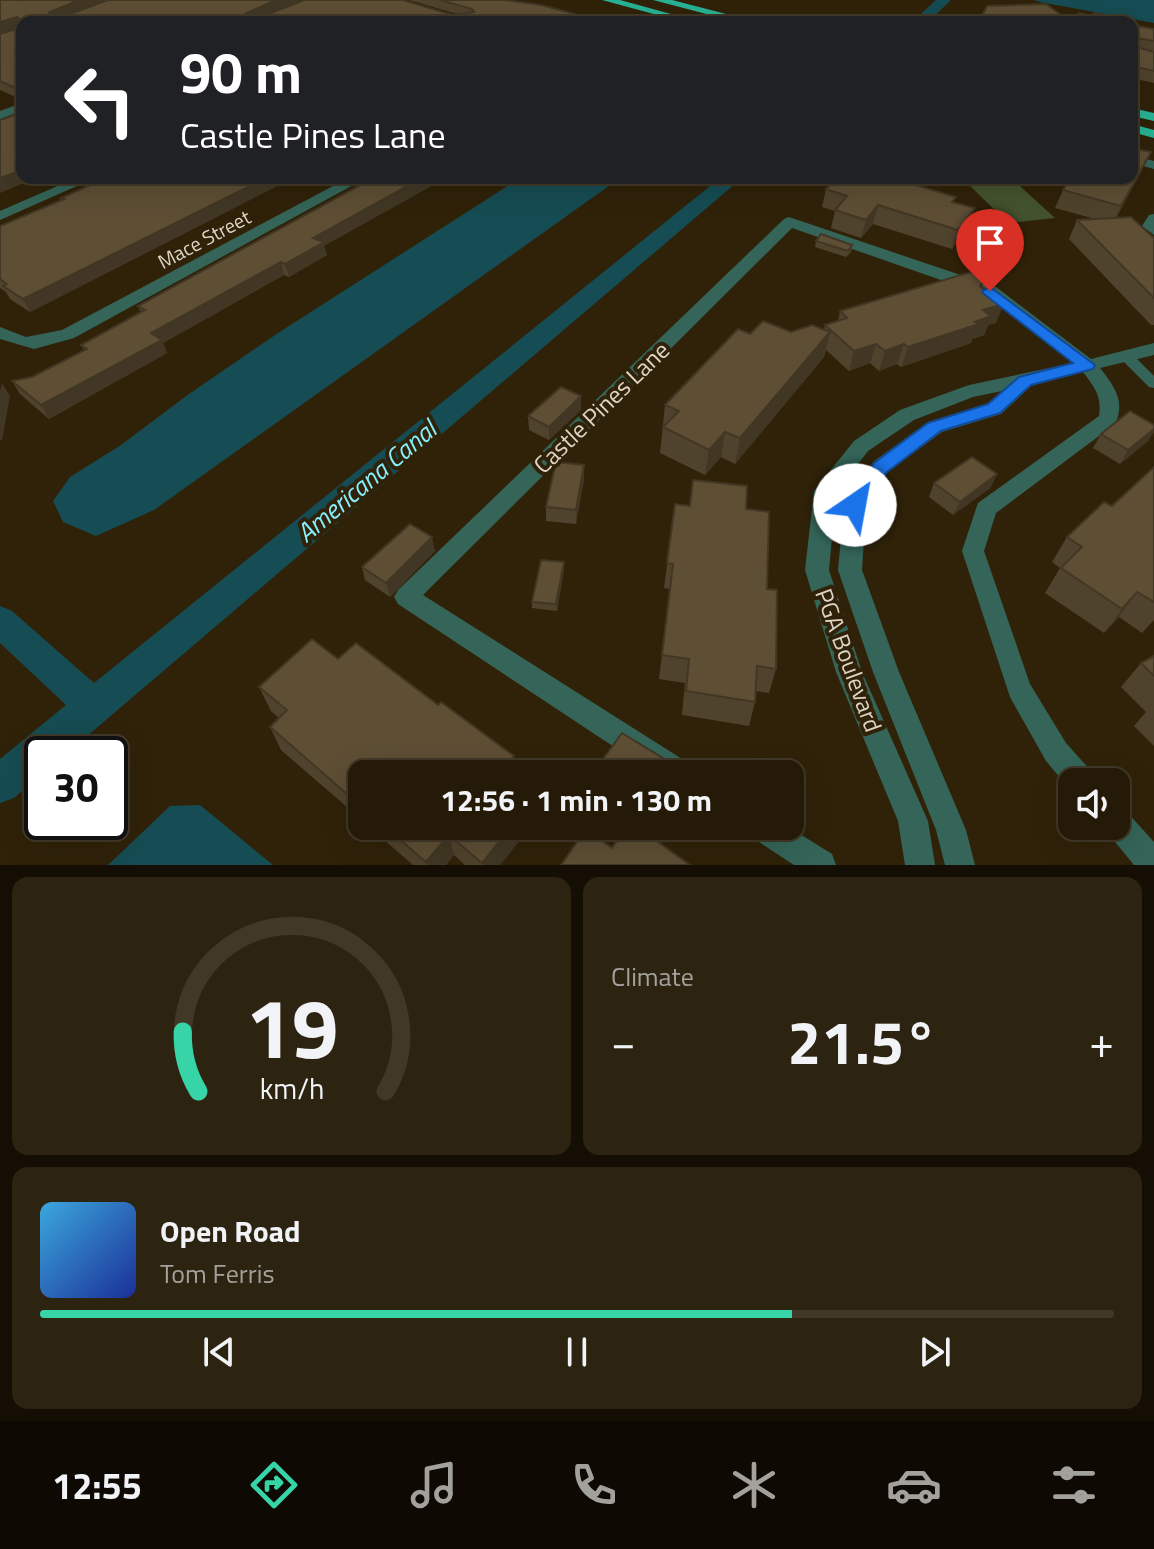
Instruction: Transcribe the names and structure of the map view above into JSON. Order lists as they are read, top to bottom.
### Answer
{
  "streets": {
    "street": ["Mace Street", "Castle Pines Lane", "PGA Boulevard"]
  },
  "crossings": [
    ["Castle Pines Lane", "PGA Boulevard"]
  ],
  "water": ["Americana Canal"],
  "page": {
    "turn": ["90 m", "Castle Pines Lane"],
    "limit": "30",
    "trip": "12:56 · 1 min · 130 m",
    "tile": "Climate",
    "heat": ["−", "21.5°", "+"],
    "song": ["Open Road", "Tom Ferris"],
    "tabs": "12:55",
    "gauge": ["19", "km/h"]
  }
}
